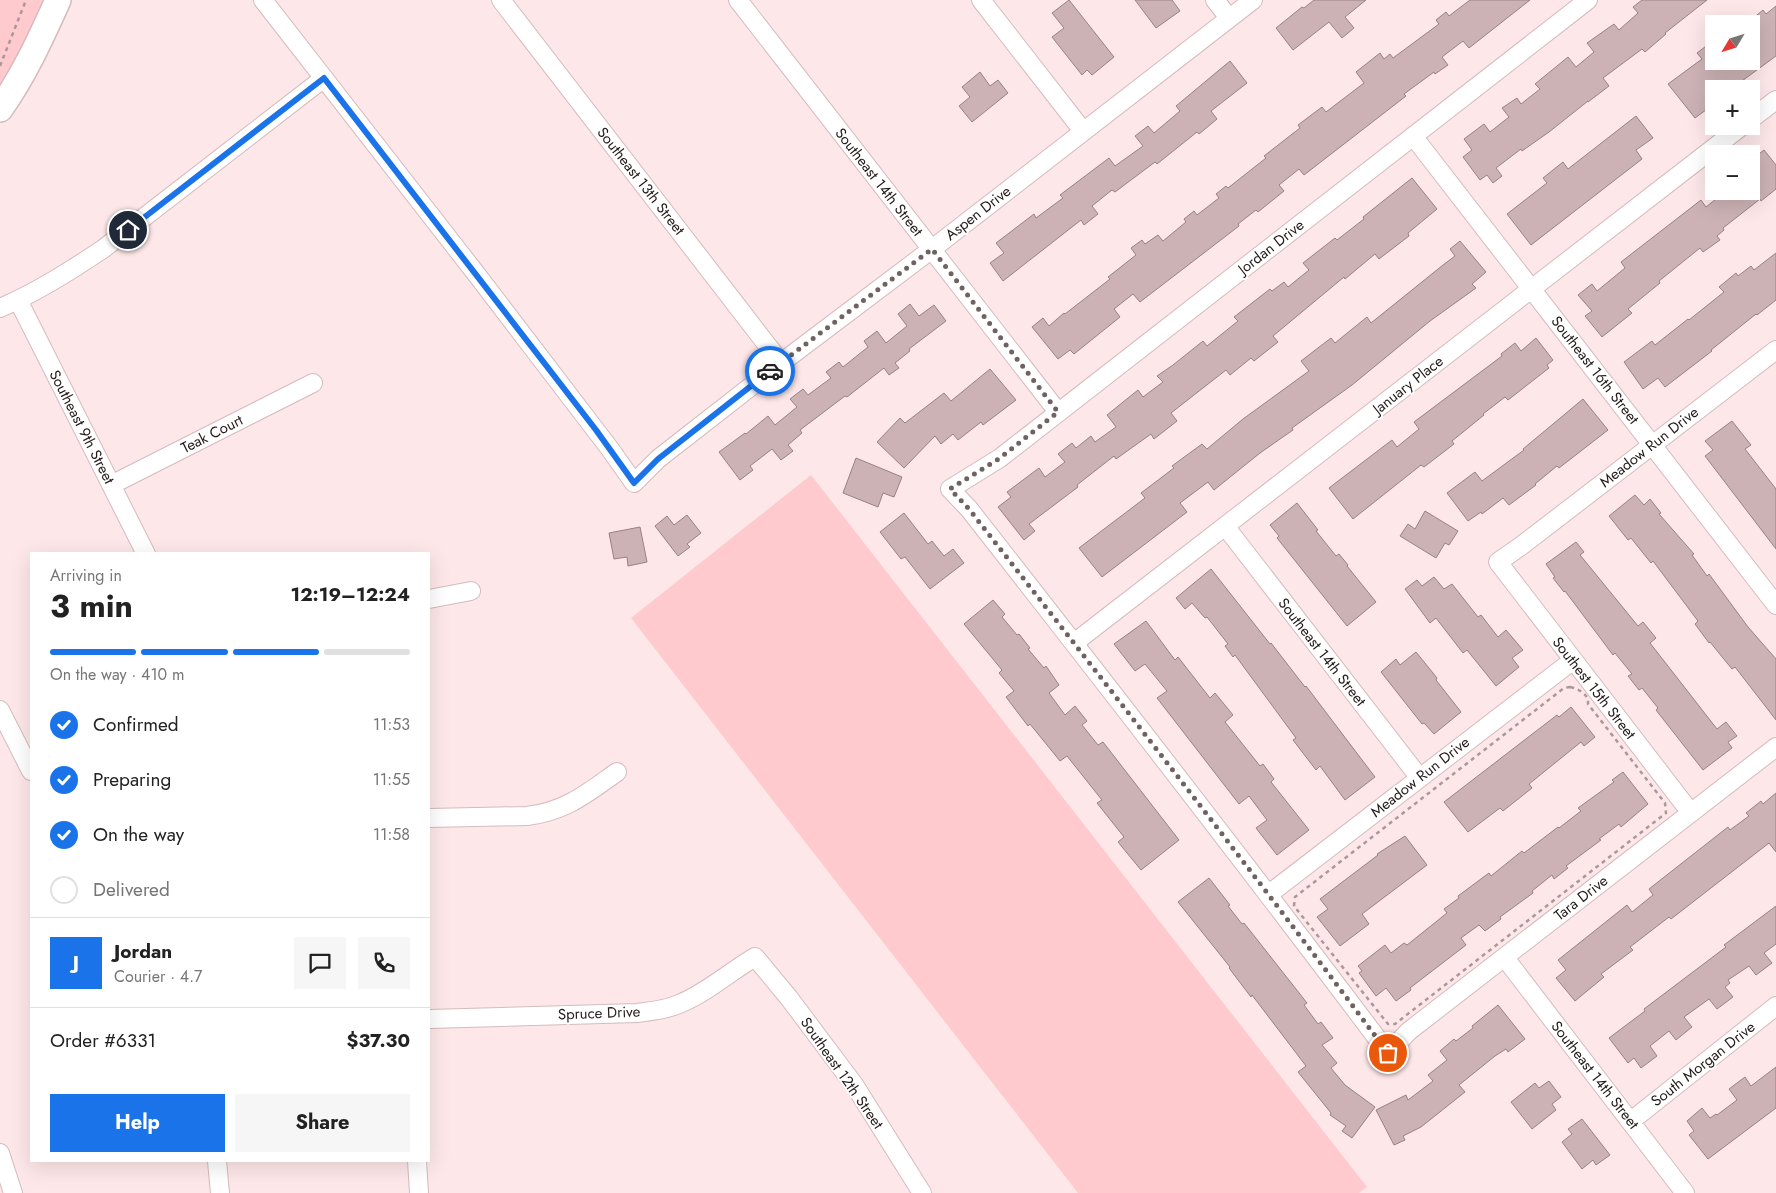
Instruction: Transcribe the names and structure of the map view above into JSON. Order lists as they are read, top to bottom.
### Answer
{
  "streets": {
    "street": [
      "Southeast 13th Street",
      "Southeast 14th Street",
      "Aspen Drive",
      "Jordan Drive",
      "Southeast 16th Street",
      "January Place",
      "Southeast 9th Street",
      "Teak Court",
      "Meadow Run Drive",
      "Southest 15th Street",
      "Tara Drive",
      "Spruce Drive",
      "South Morgan Drive",
      "Southeast 12th Street"
    ]
  },
  "crossings": [
    ["Southeast 13th Street", "Aspen Drive"],
    ["Southeast 14th Street", "Aspen Drive"],
    ["Southeast 14th Street", "Jordan Drive"],
    ["Southeast 14th Street", "January Place"],
    ["Southeast 14th Street", "Meadow Run Drive"],
    ["Southeast 14th Street", "Tara Drive"],
    ["Southeast 14th Street", "South Morgan Drive"],
    ["Jordan Drive", "Southeast 16th Street"],
    ["Jordan Drive", "January Place"],
    ["Southeast 16th Street", "January Place"],
    ["Southeast 16th Street", "Meadow Run Drive"],
    ["Southeast 9th Street", "Teak Court"],
    ["Meadow Run Drive", "Southest 15th Street"],
    ["Meadow Run Drive", "Tara Drive"],
    ["Southest 15th Street", "Tara Drive"],
    ["Spruce Drive", "Southeast 12th Street"]
  ],
  "north": "bottom left",
  "page": {
    "map_buttons": ["+", "−"],
    "heading": ["3 min", "Arriving in", "12:19–12:24"],
    "panel": [
      "Jordan",
      "Courier · 4.7",
      "Order #6331",
      "$37.30"
    ],
    "bar": "On the way · 410 m",
    "list": [
      ["Confirmed", "11:53"],
      ["Preparing", "11:55"],
      ["On the way", "11:58"],
      "Delivered"
    ],
    "round": "J",
    "buttons": ["Help", "Share"]
  }
}
